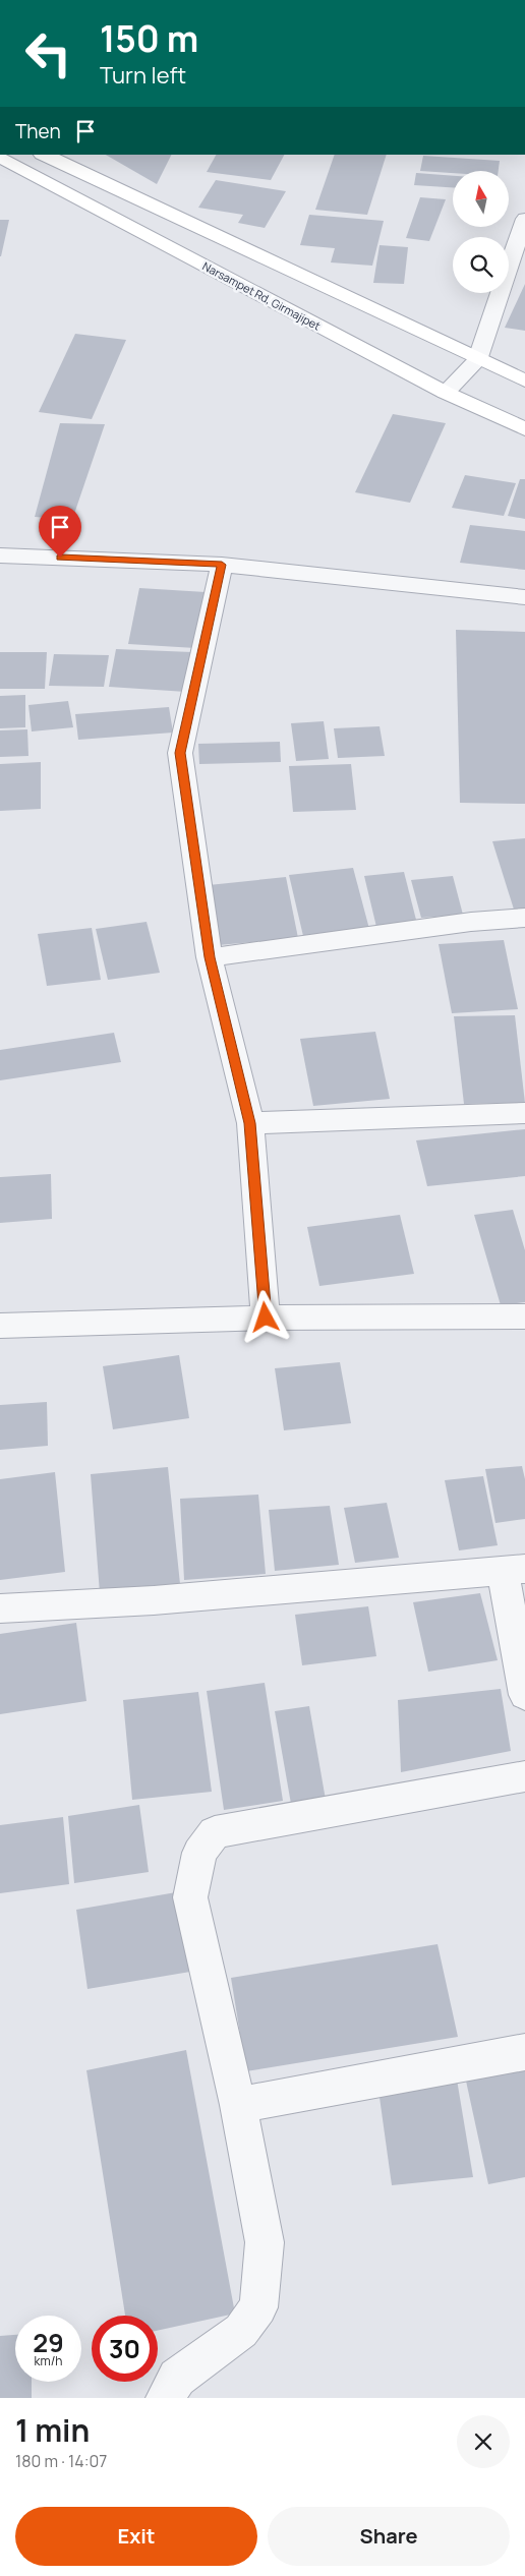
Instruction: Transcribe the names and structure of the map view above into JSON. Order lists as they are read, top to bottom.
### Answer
{
  "streets": {
    "main road": ["Narsampet Rd, Girmajipet"]
  },
  "north": "top",
  "page": {
    "turn": ["150 m", "Turn left"],
    "then": "Then",
    "speed": "29 km/h",
    "limit": "30",
    "heading": ["1 min", "180 m · 14:07"],
    "buttons": ["Exit", "Share"]
  }
}
